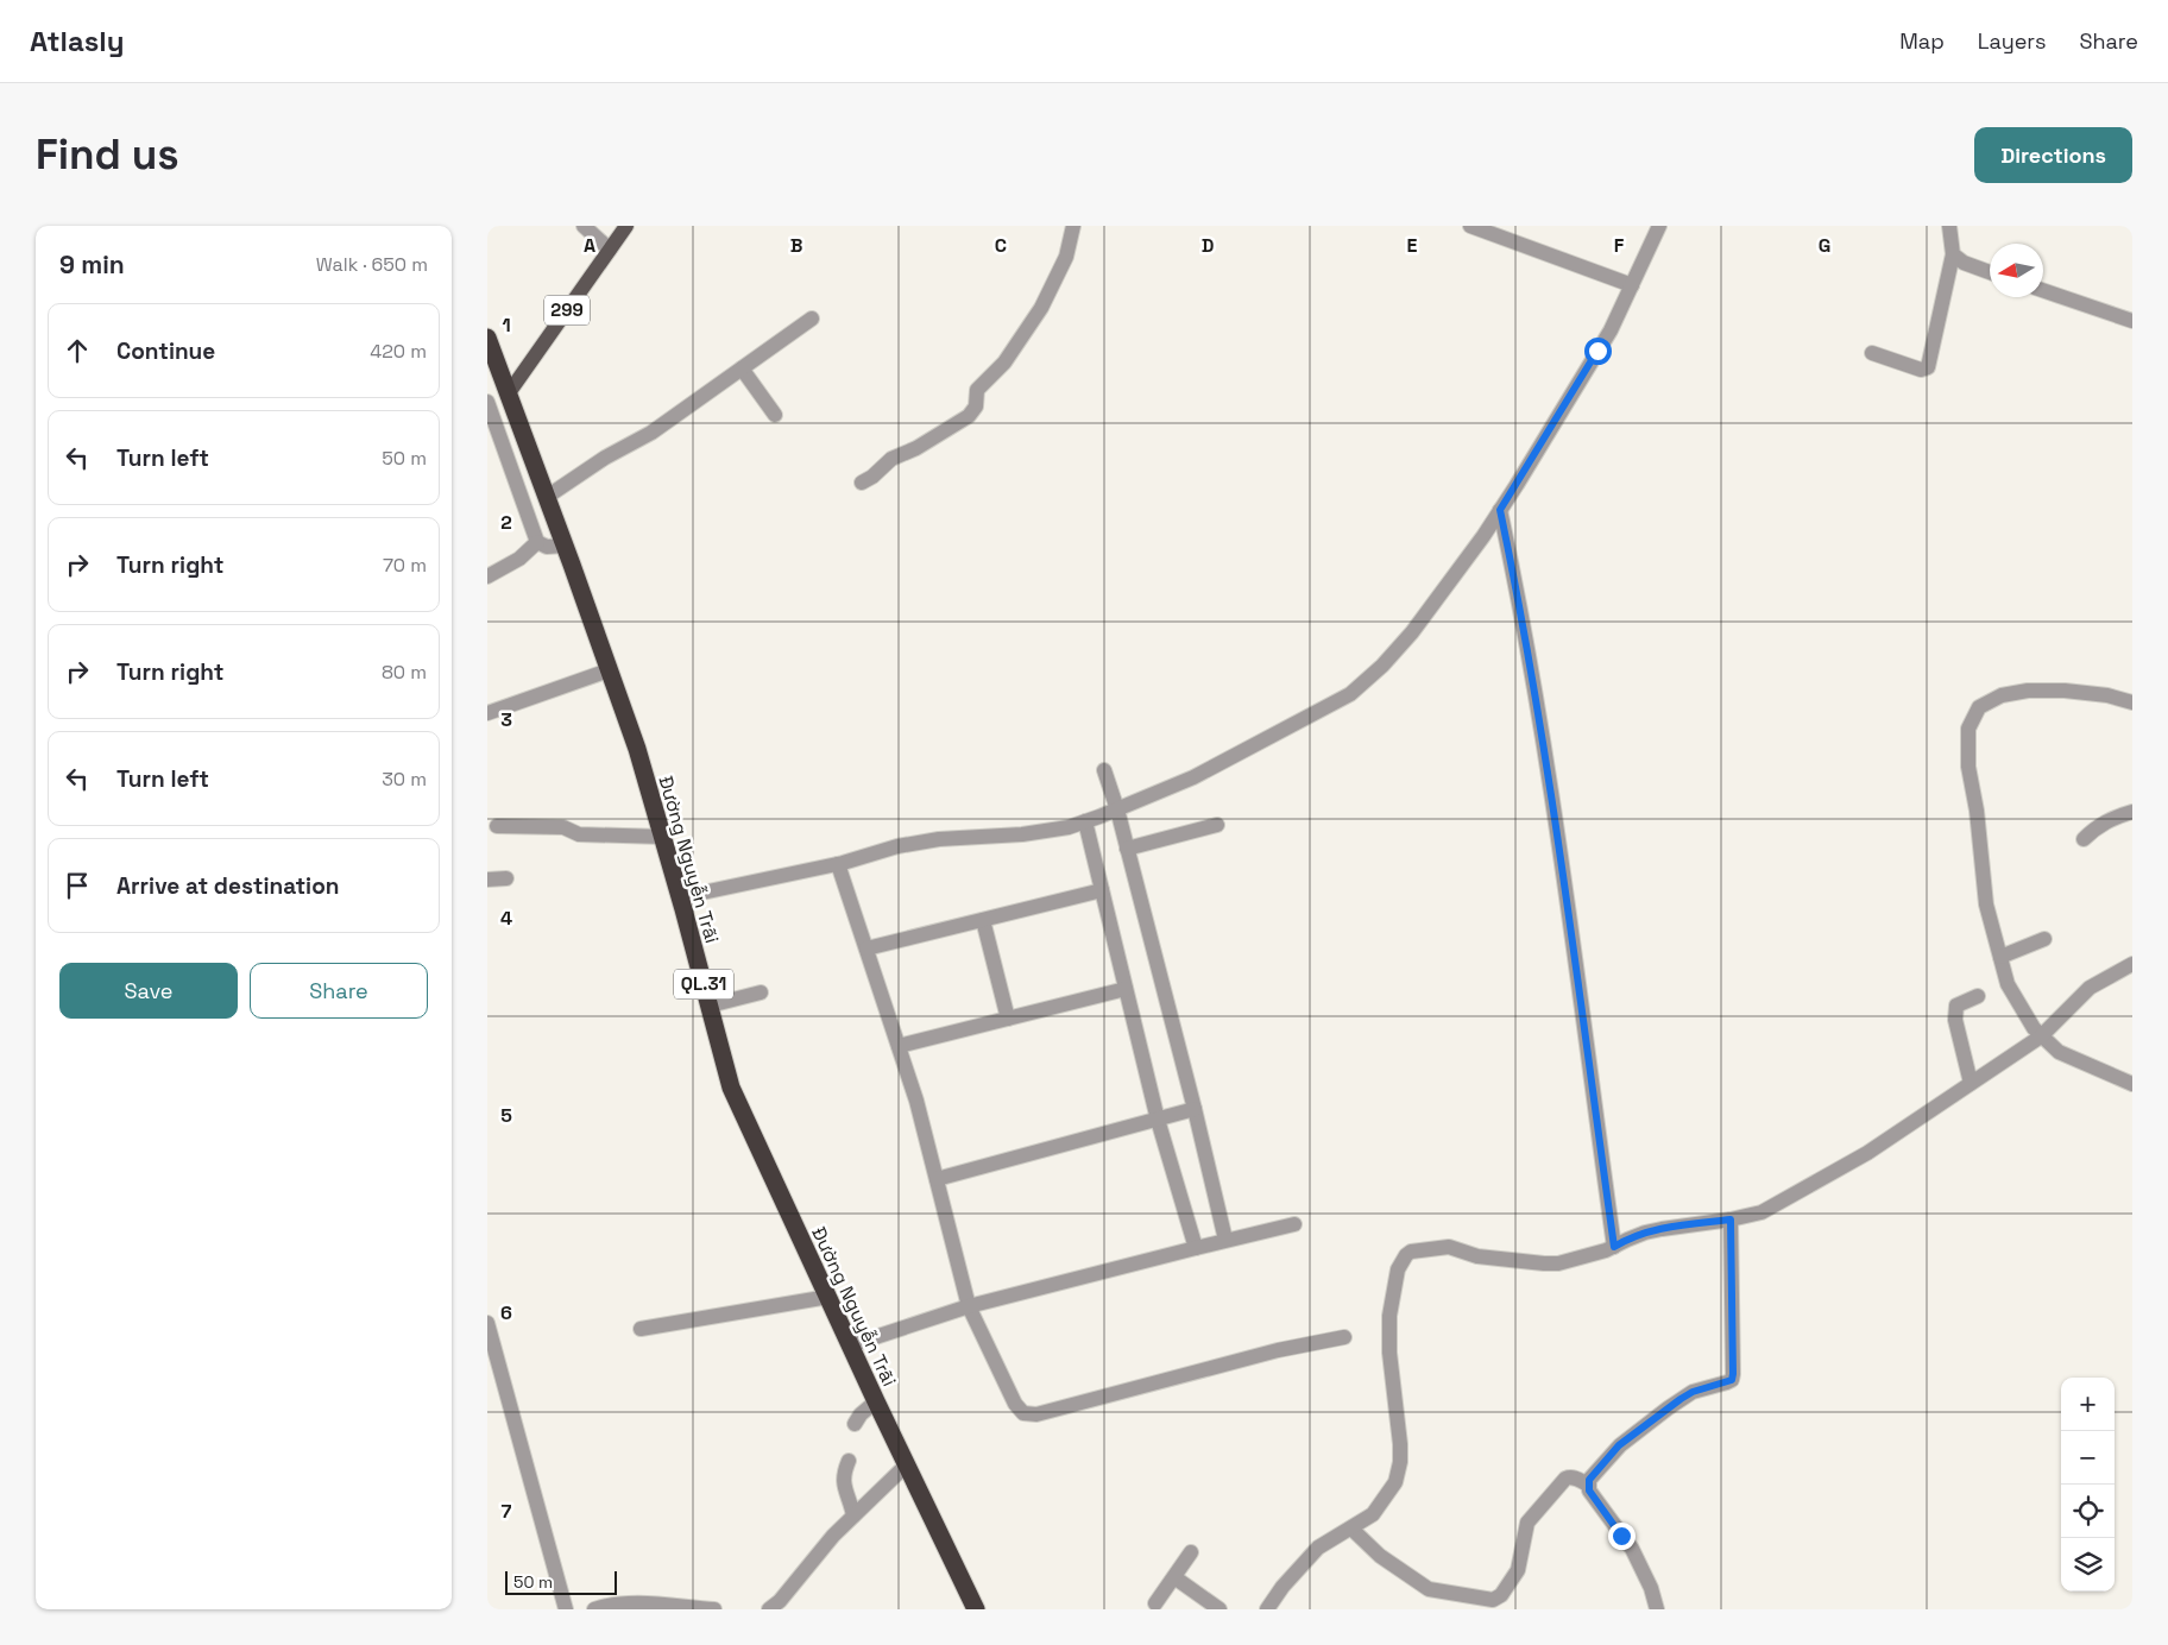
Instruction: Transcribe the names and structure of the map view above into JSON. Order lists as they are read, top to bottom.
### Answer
{
  "streets": {
    "highway": ["Đường Nguyễn Trãi", "QL.31"],
    "main road": ["299"]
  },
  "crossings": [
    ["299", "Đường Nguyễn Trãi"]
  ],
  "scale_bar": "50 m",
  "north": "left",
  "page": {
    "header": "Atlasly",
    "nav": ["Map", "Layers", "Share"],
    "buttons": [
      "Directions",
      ["Save", "Share"]
    ],
    "title": "Find us",
    "heading": ["9 min", "Walk · 650 m"],
    "list": [
      ["Continue", "420 m"],
      ["Turn left", "50 m"],
      ["Turn right", "70 m"],
      ["Turn right", "80 m"],
      ["Turn left", "30 m"],
      "Arrive at destination"
    ],
    "map_buttons": ["+", "−"],
    "scale": "50 m"
  },
  "grid": {
    "columns": [
      "A",
      "B",
      "C",
      "D",
      "E",
      "F",
      "G"
    ],
    "rows": [
      "1",
      "2",
      "3",
      "4",
      "5",
      "6",
      "7"
    ]
  }
}
